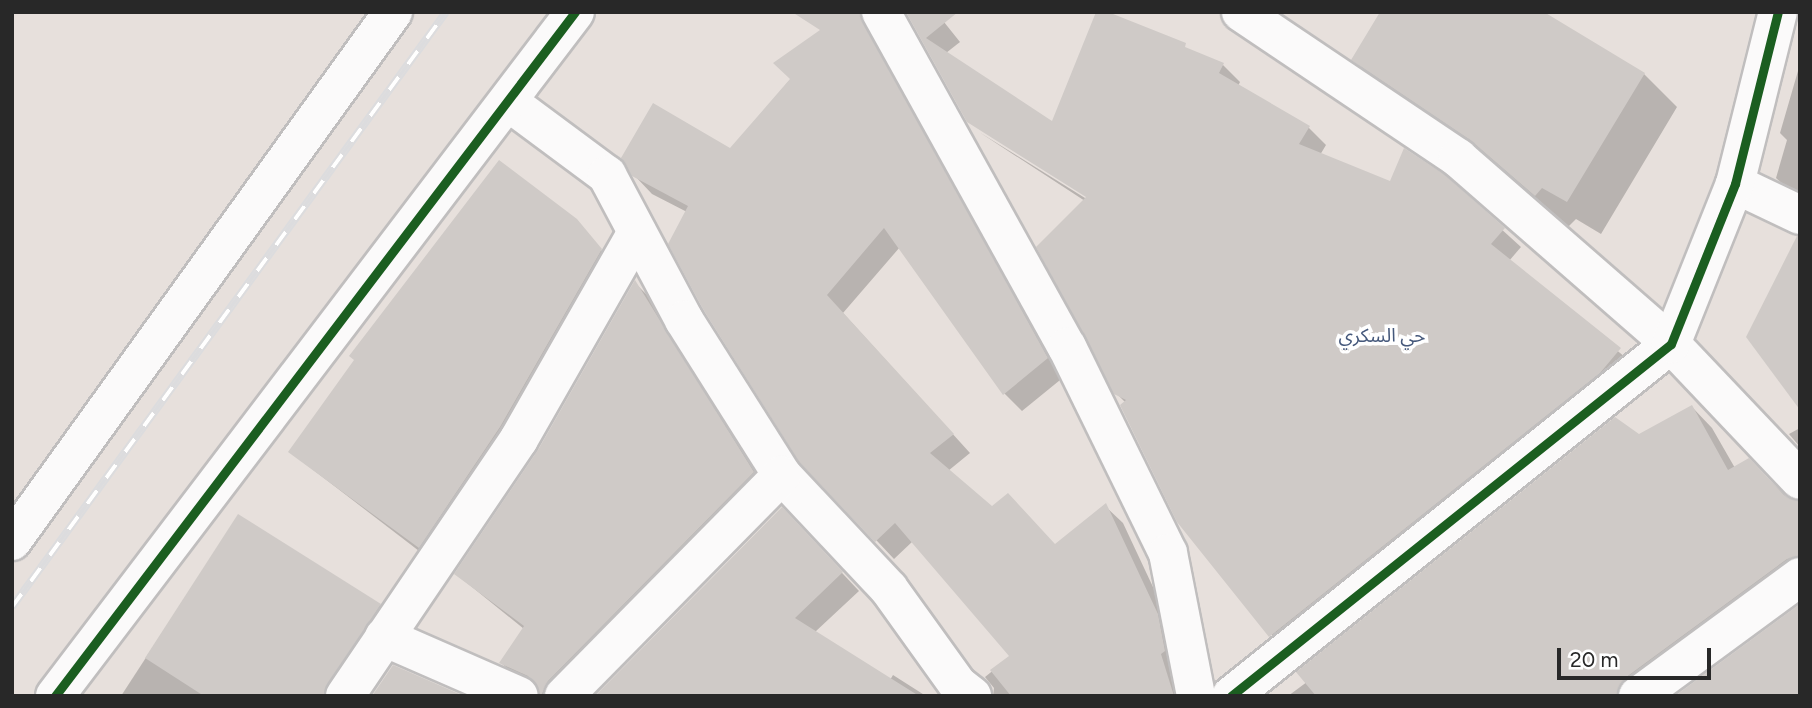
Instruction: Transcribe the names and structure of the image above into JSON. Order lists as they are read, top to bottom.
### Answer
{
  "districts": ["حي السكري"],
  "scale_bar": "20 m"
}
